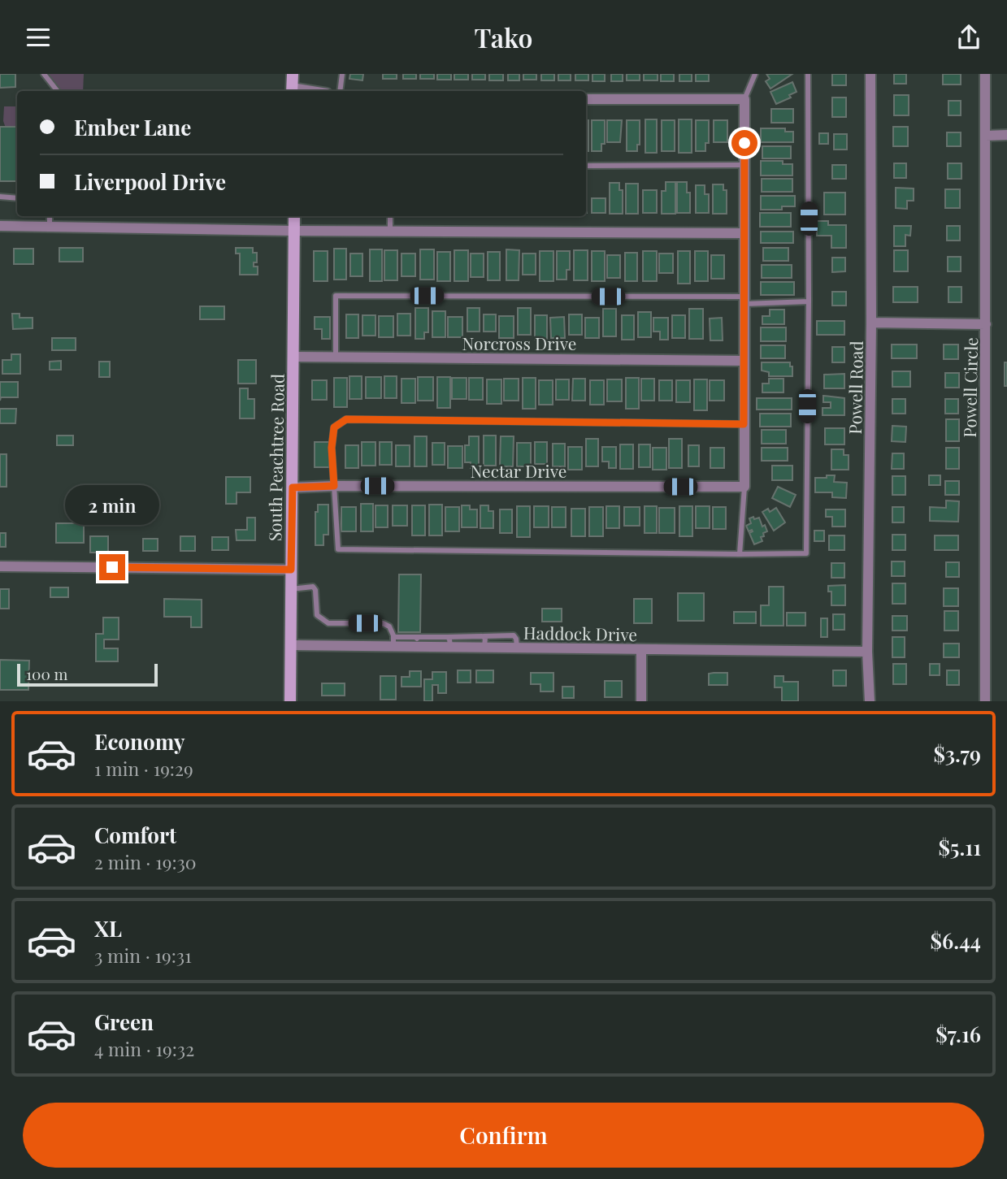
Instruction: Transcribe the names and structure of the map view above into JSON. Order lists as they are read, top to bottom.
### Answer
{
  "streets": {
    "main road": ["South Peachtree Road"],
    "street": [
      "Norcross Drive",
      "Powell Road",
      "Powell Circle",
      "Nectar Drive",
      "Haddock Drive"
    ]
  },
  "crossings": [
    ["Norcross Drive", "South Peachtree Road"],
    ["Powell Road", "Haddock Drive"],
    ["South Peachtree Road", "Nectar Drive"],
    ["South Peachtree Road", "Haddock Drive"]
  ],
  "scale_bar": "100 m",
  "page": {
    "header": "Tako",
    "banner": ["Ember Lane", "Liverpool Drive"],
    "bubble": "2 min",
    "scale": "100 m",
    "list": [
      {
        "name": "Economy",
        "note": "1 min · 19:29",
        "value": "$3.79"
      },
      {
        "name": "Comfort",
        "note": "2 min · 19:30",
        "value": "$5.11"
      },
      {
        "name": "XL",
        "note": "3 min · 19:31",
        "value": "$6.44"
      },
      {
        "name": "Green",
        "note": "4 min · 19:32",
        "value": "$7.16"
      }
    ],
    "buttons": "Confirm"
  }
}
